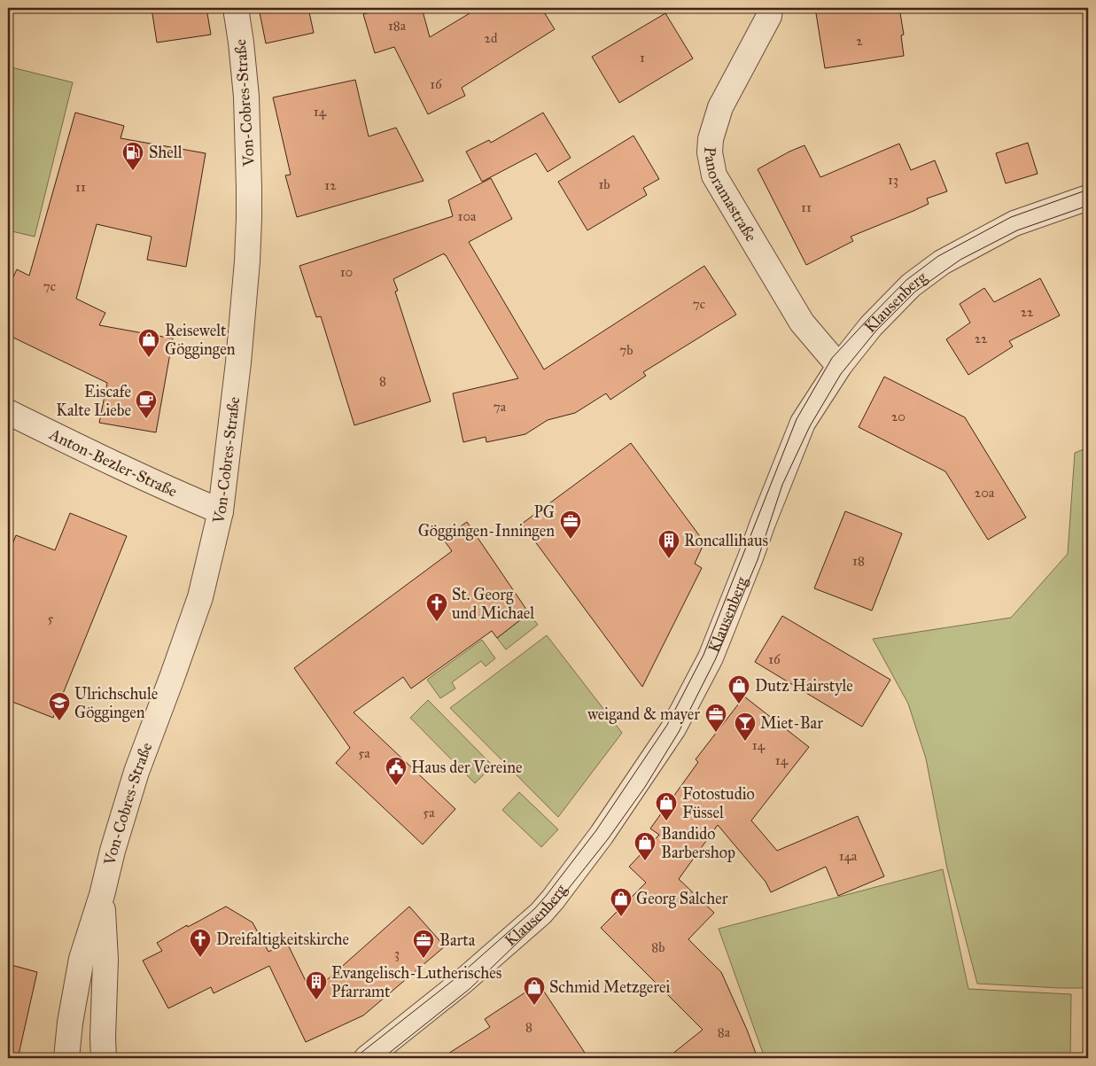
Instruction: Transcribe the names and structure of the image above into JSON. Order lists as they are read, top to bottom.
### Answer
{
  "streets": {
    "street": [
      "Von-Cobres-Straße",
      "Panoramastraße",
      "Klausenberg",
      "Anton-Bezler-Straße"
    ]
  },
  "crossings": [
    ["Von-Cobres-Straße", "Anton-Bezler-Straße"],
    ["Panoramastraße", "Klausenberg"]
  ],
  "places": {
    "fuel station": ["Shell"],
    "shop": [
      "Reisewelt Göggingen",
      "Dutz Hairstyle",
      "Fotostudio Füssel",
      "Bandido Barbershop",
      "Georg Salcher",
      "Schmid Metzgerei"
    ],
    "cafe": ["Eiscafe Kalte Liebe"],
    "office": ["PG Göggingen-Inningen", "weigand & mayer", "Barta"],
    "building": ["Roncallihaus", "Evangelisch-Lutherisches Pfarramt"],
    "church": ["St. Georg und Michael", "Dreifaltigkeitskirche"],
    "school or university": ["Ulrichschule Göggingen"],
    "bar": ["Miet-Bar"],
    "public building": ["Haus der Vereine"]
  },
  "house_numbers": [
    "18a",
    "2d",
    "2",
    "1",
    "16",
    "14",
    "13",
    "1b",
    "12",
    "11",
    "11",
    "10a",
    "10",
    "7c",
    "7c",
    "22",
    "22",
    "7b",
    "8",
    "7a",
    "20",
    "20a",
    "18",
    "5",
    "16",
    "14",
    "5a",
    "14",
    "5a",
    "14a",
    "8b",
    "3",
    "8",
    "8a"
  ]
}
